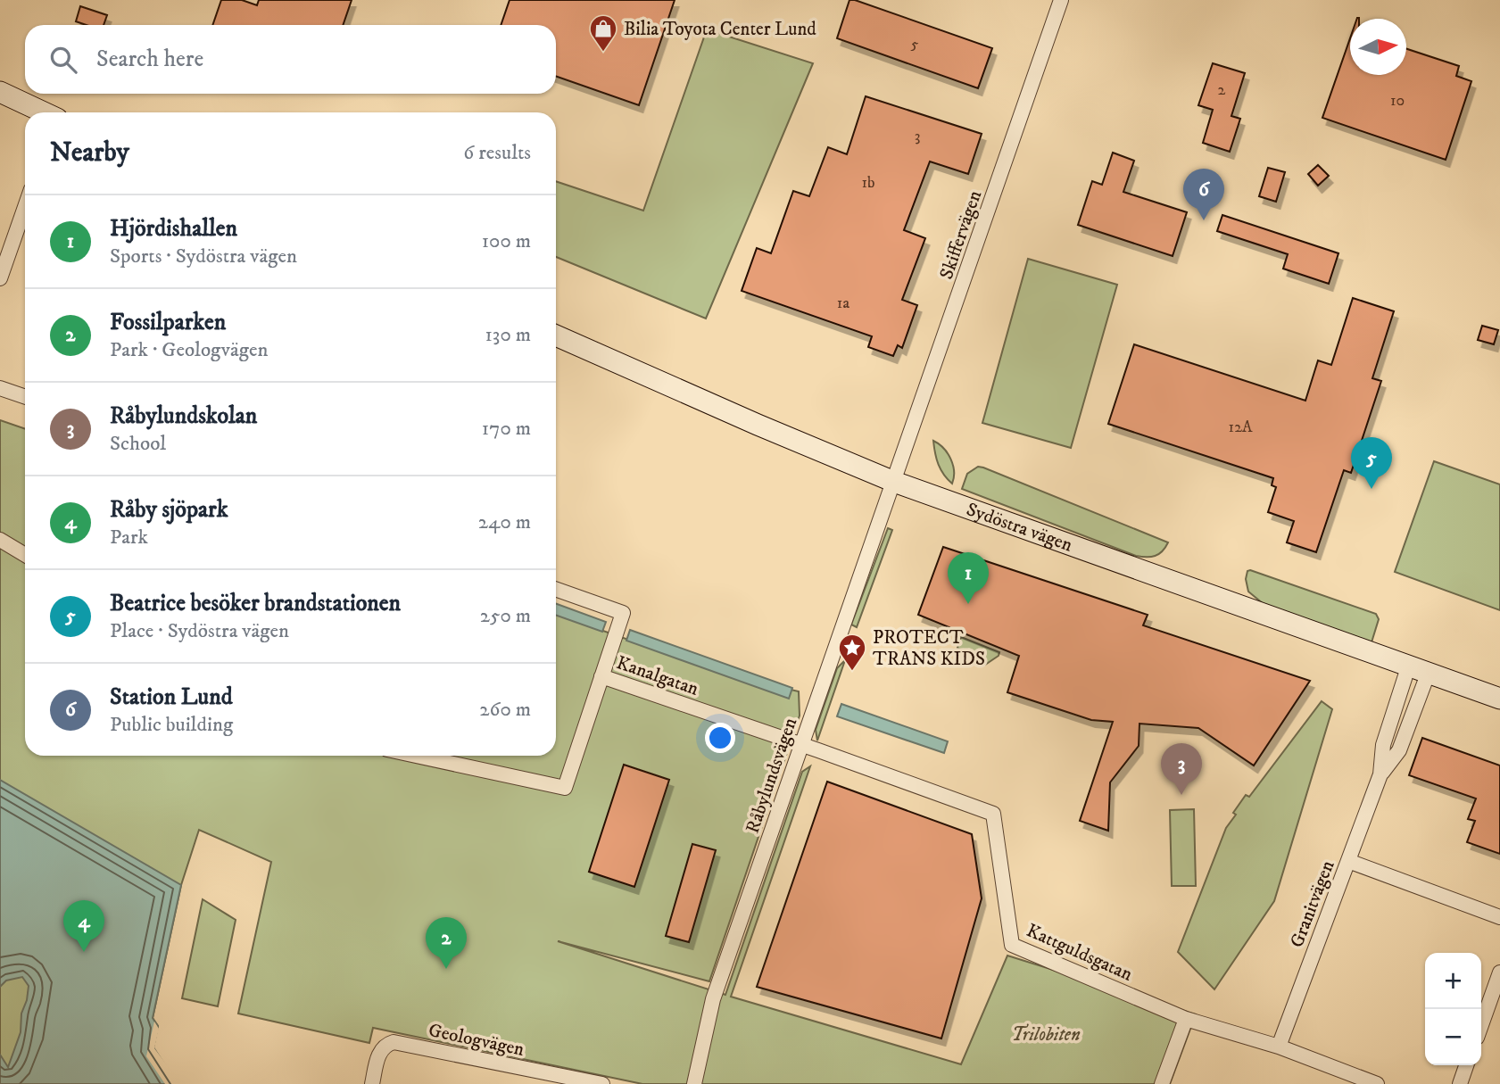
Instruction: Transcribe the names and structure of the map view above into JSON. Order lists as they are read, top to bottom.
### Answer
{
  "streets": {
    "main road": ["Sydöstra vägen"],
    "street": [
      "Skiffervägen",
      "Kanalgatan",
      "Råbylundsvägen",
      "Granitvägen",
      "Kattguldsgatan",
      "Geologvägen"
    ]
  },
  "crossings": [
    ["Skiffervägen", "Sydöstra vägen"],
    ["Skiffervägen", "Råbylundsvägen"],
    ["Sydöstra vägen", "Råbylundsvägen"],
    ["Sydöstra vägen", "Granitvägen"],
    ["Kanalgatan", "Råbylundsvägen"],
    ["Kanalgatan", "Kattguldsgatan"],
    ["Råbylundsvägen", "Kattguldsgatan"],
    ["Granitvägen", "Kattguldsgatan"]
  ],
  "parks": ["Trilobiten"],
  "places": {
    "shop": ["Bilia Toyota Center Lund"],
    "place": ["PROTECT TRANS KIDS"]
  },
  "house_numbers": [
    "5",
    "2",
    "10",
    "3",
    "1b",
    "1a",
    "12A"
  ],
  "north": "right",
  "page": {
    "search": "Search here",
    "heading": ["Nearby", "6 results"],
    "pins": [
      "6",
      "5",
      "1",
      "3",
      "4",
      "2"
    ],
    "list": [
      {
        "mark": "1",
        "name": "Hjördishallen",
        "note": "Sports · Sydöstra vägen",
        "value": "100 m"
      },
      {
        "mark": "2",
        "name": "Fossilparken",
        "note": "Park · Geologvägen",
        "value": "130 m"
      },
      {
        "mark": "3",
        "name": "Råbylundskolan",
        "note": "School",
        "value": "170 m"
      },
      {
        "mark": "4",
        "name": "Råby sjöpark",
        "note": "Park",
        "value": "240 m"
      },
      {
        "mark": "5",
        "name": "Beatrice besöker brandstationen",
        "note": "Place · Sydöstra vägen",
        "value": "250 m"
      },
      {
        "mark": "6",
        "name": "Station Lund",
        "note": "Public building",
        "value": "260 m"
      }
    ],
    "map_buttons": ["+", "−"]
  }
}
